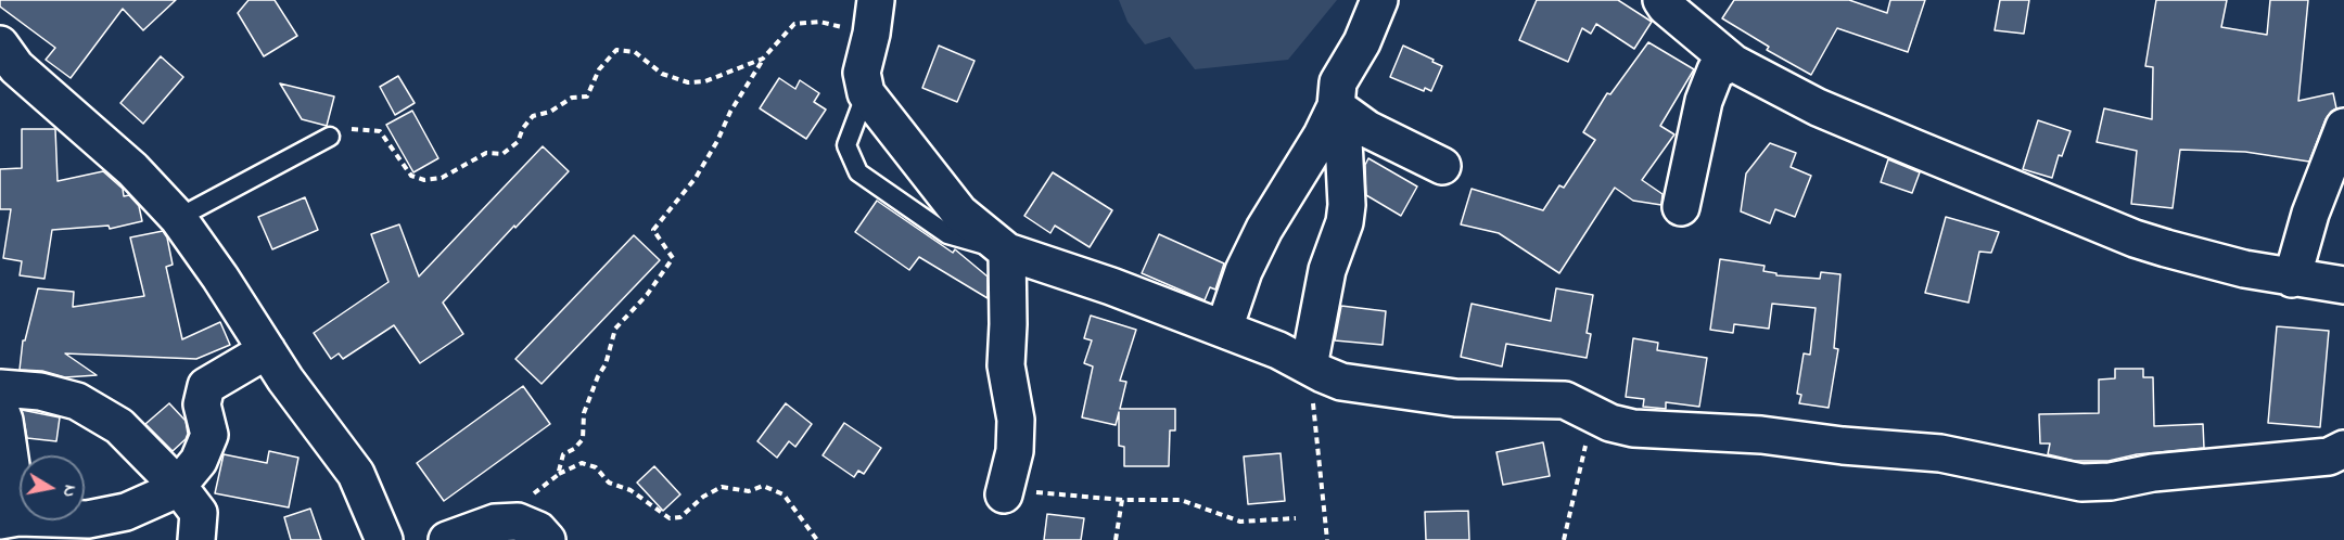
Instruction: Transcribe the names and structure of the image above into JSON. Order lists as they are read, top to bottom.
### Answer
{
  "north": "right"
}
